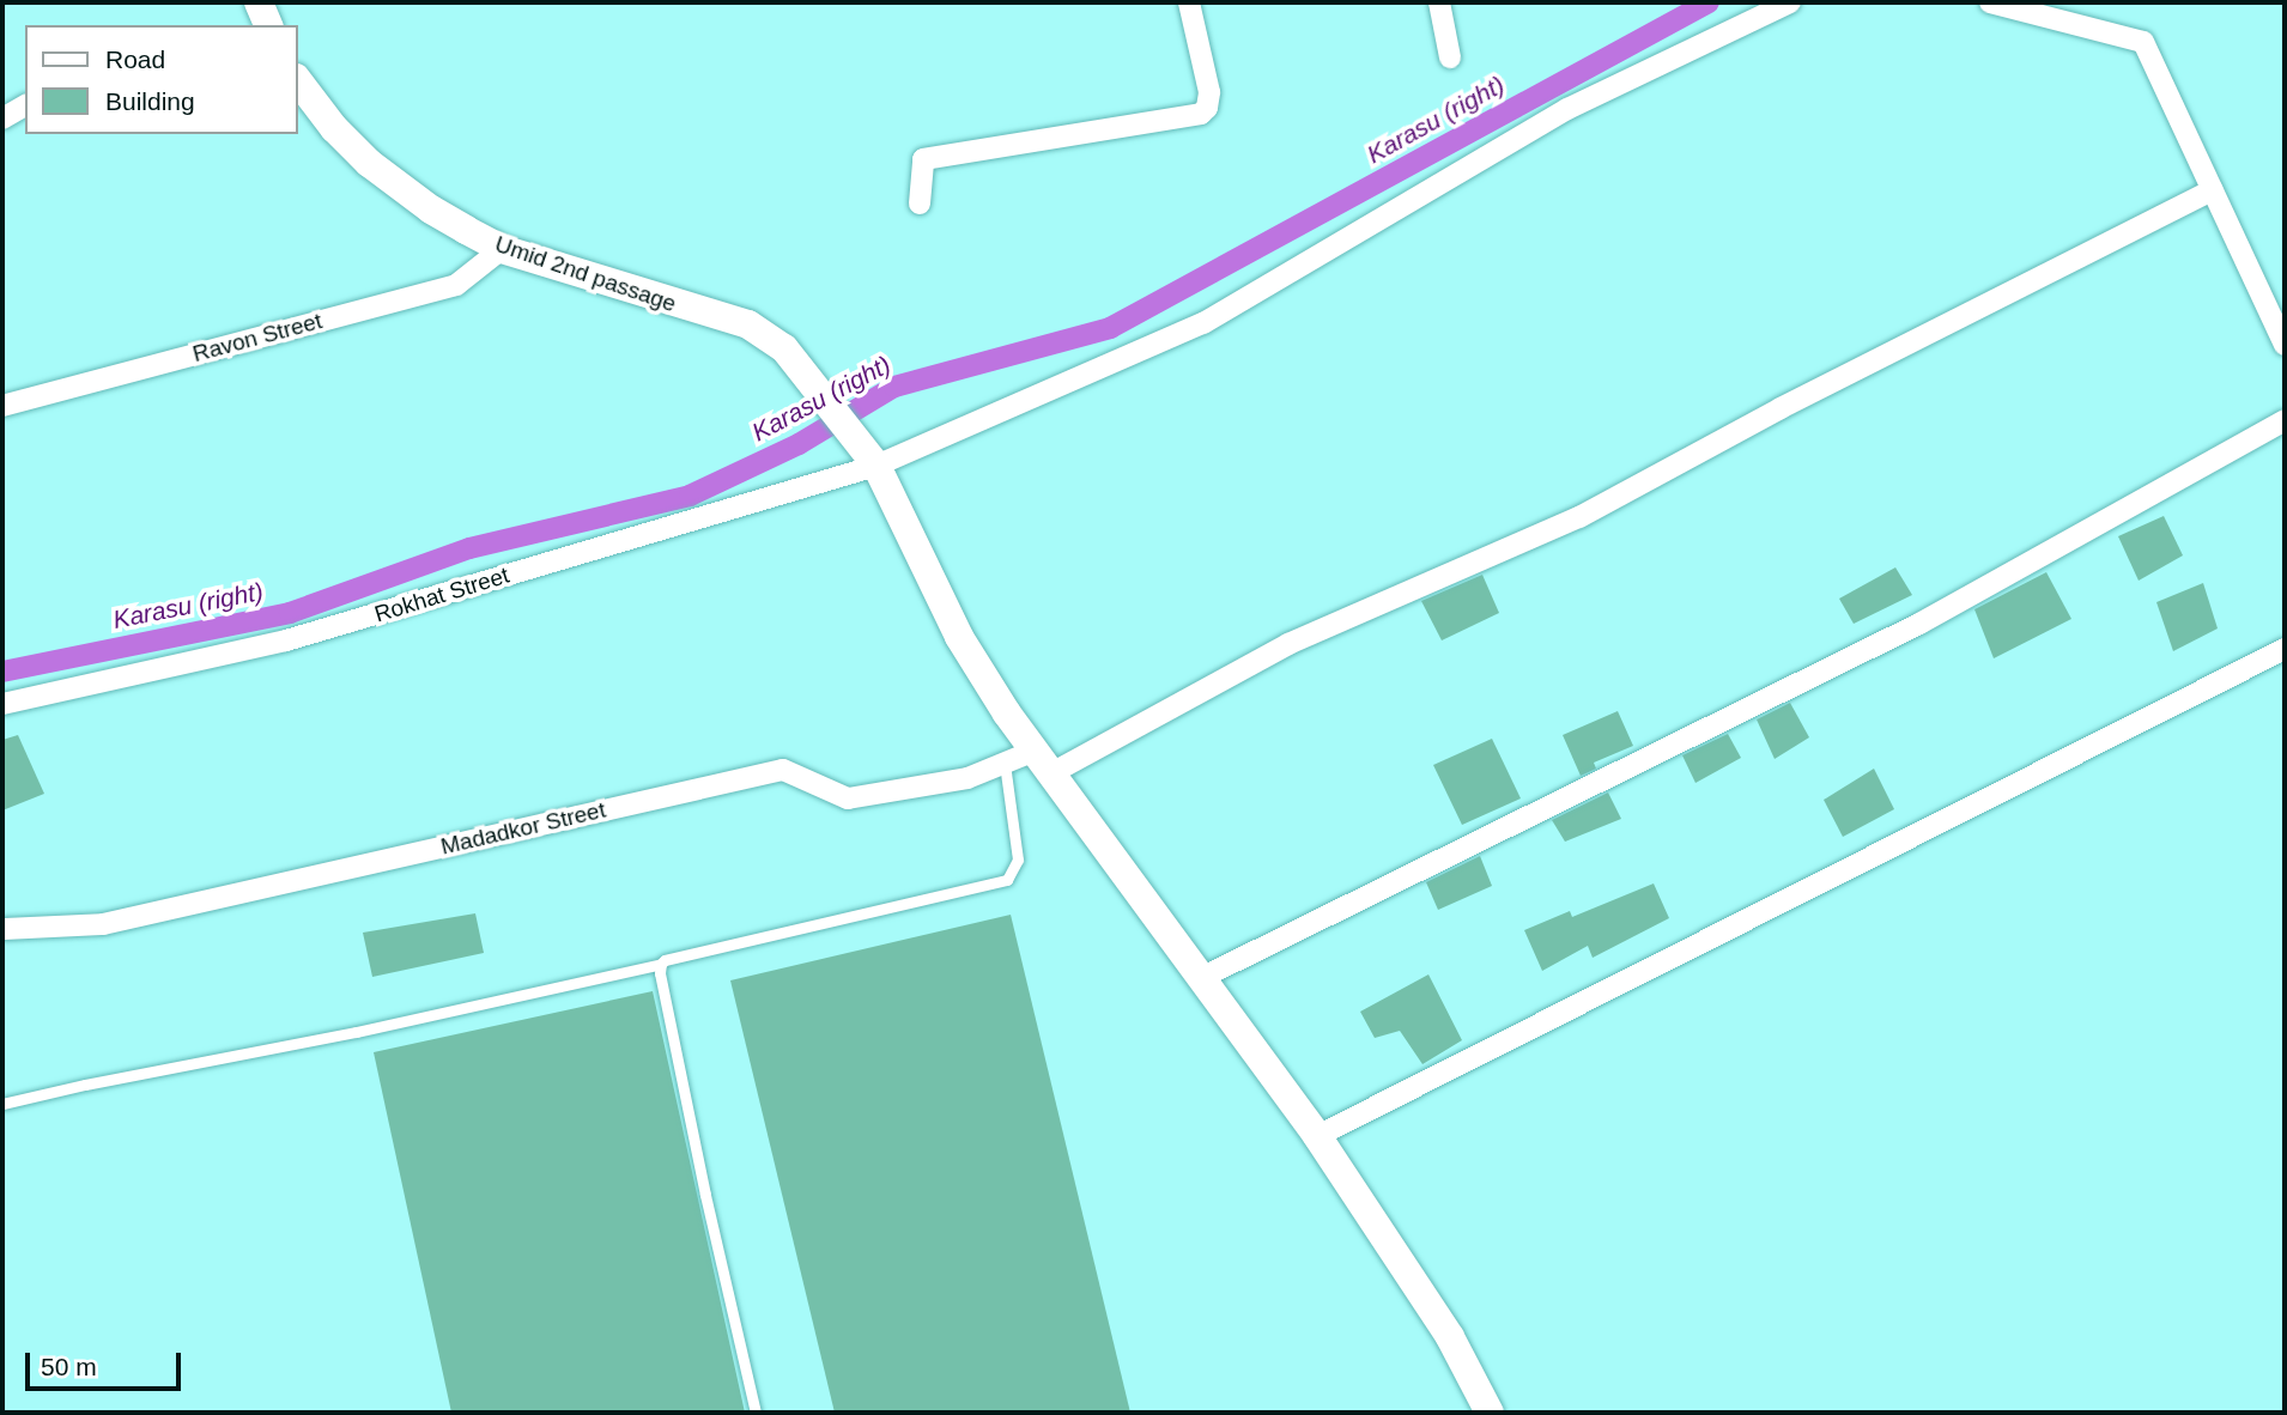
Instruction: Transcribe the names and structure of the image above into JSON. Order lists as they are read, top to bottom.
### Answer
{
  "streets": {
    "main road": ["Umid 2nd passage"],
    "street": ["Ravon Street", "Rokhat Street", "Madadkor Street"]
  },
  "crossings": [
    ["Umid 2nd passage", "Ravon Street"],
    ["Umid 2nd passage", "Rokhat Street"],
    ["Umid 2nd passage", "Madadkor Street"]
  ],
  "water": ["Karasu (right)"],
  "legend": ["Road", "Building"],
  "scale_bar": "50 m"
}
